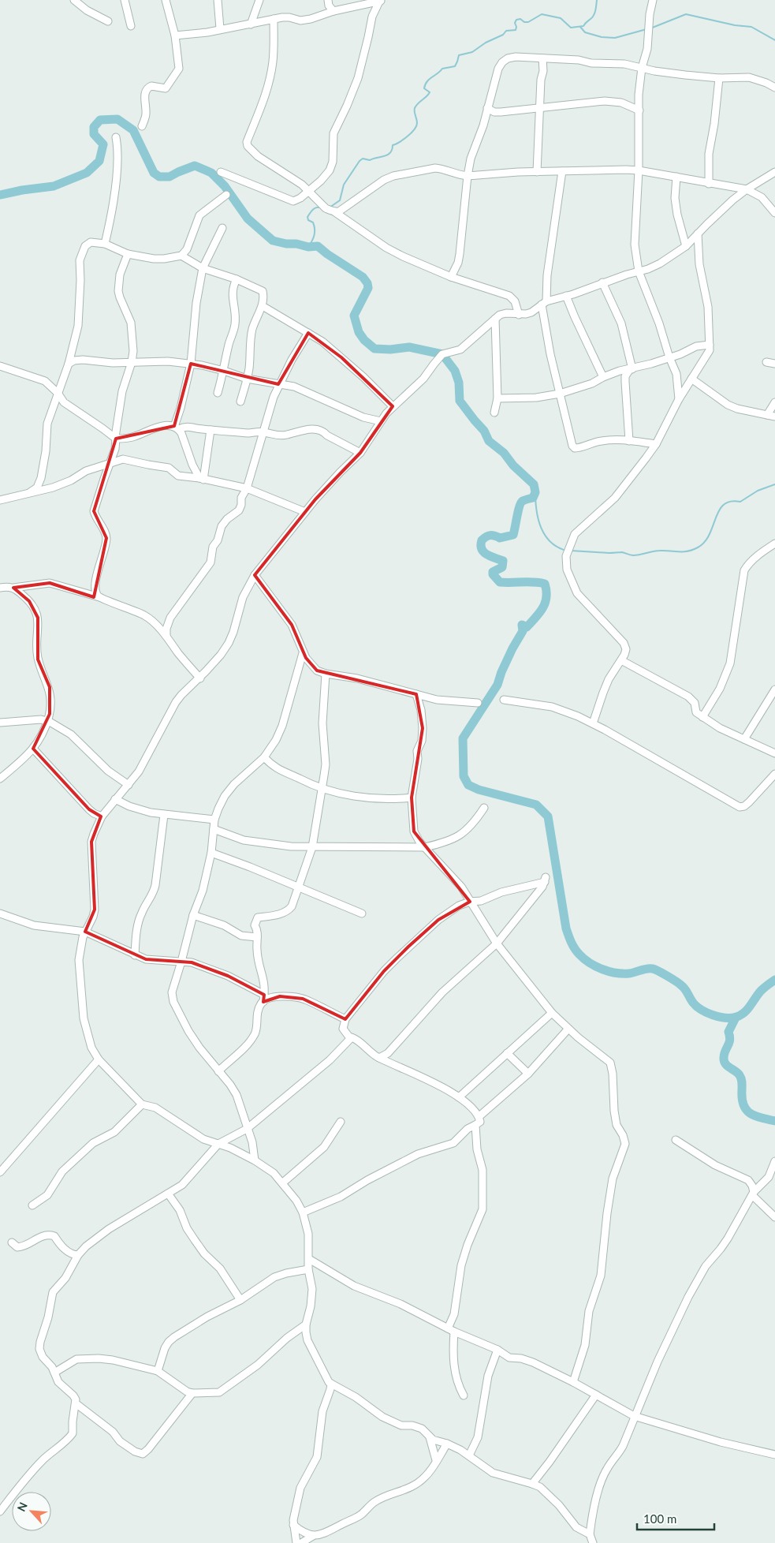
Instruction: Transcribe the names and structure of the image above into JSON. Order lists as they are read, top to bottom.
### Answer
{
  "scale_bar": "100 m",
  "north": "top left"
}
